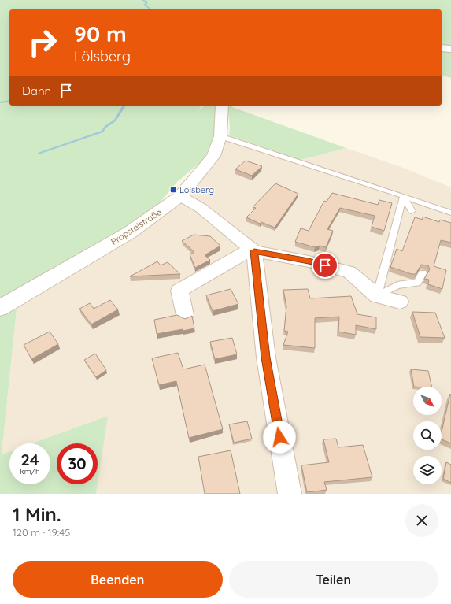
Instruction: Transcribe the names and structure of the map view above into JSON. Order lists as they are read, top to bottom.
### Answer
{
  "streets": {
    "street": ["Propsteistraße"]
  },
  "places": {
    "transit": ["Lölsberg"]
  },
  "north": "bottom right",
  "page": {
    "turn": ["90 m", "Lölsberg"],
    "then": "Dann",
    "speed": "24 km/h",
    "limit": "30",
    "heading": ["1 Min.", "120 m · 19:45"],
    "buttons": ["Beenden", "Teilen"]
  }
}
